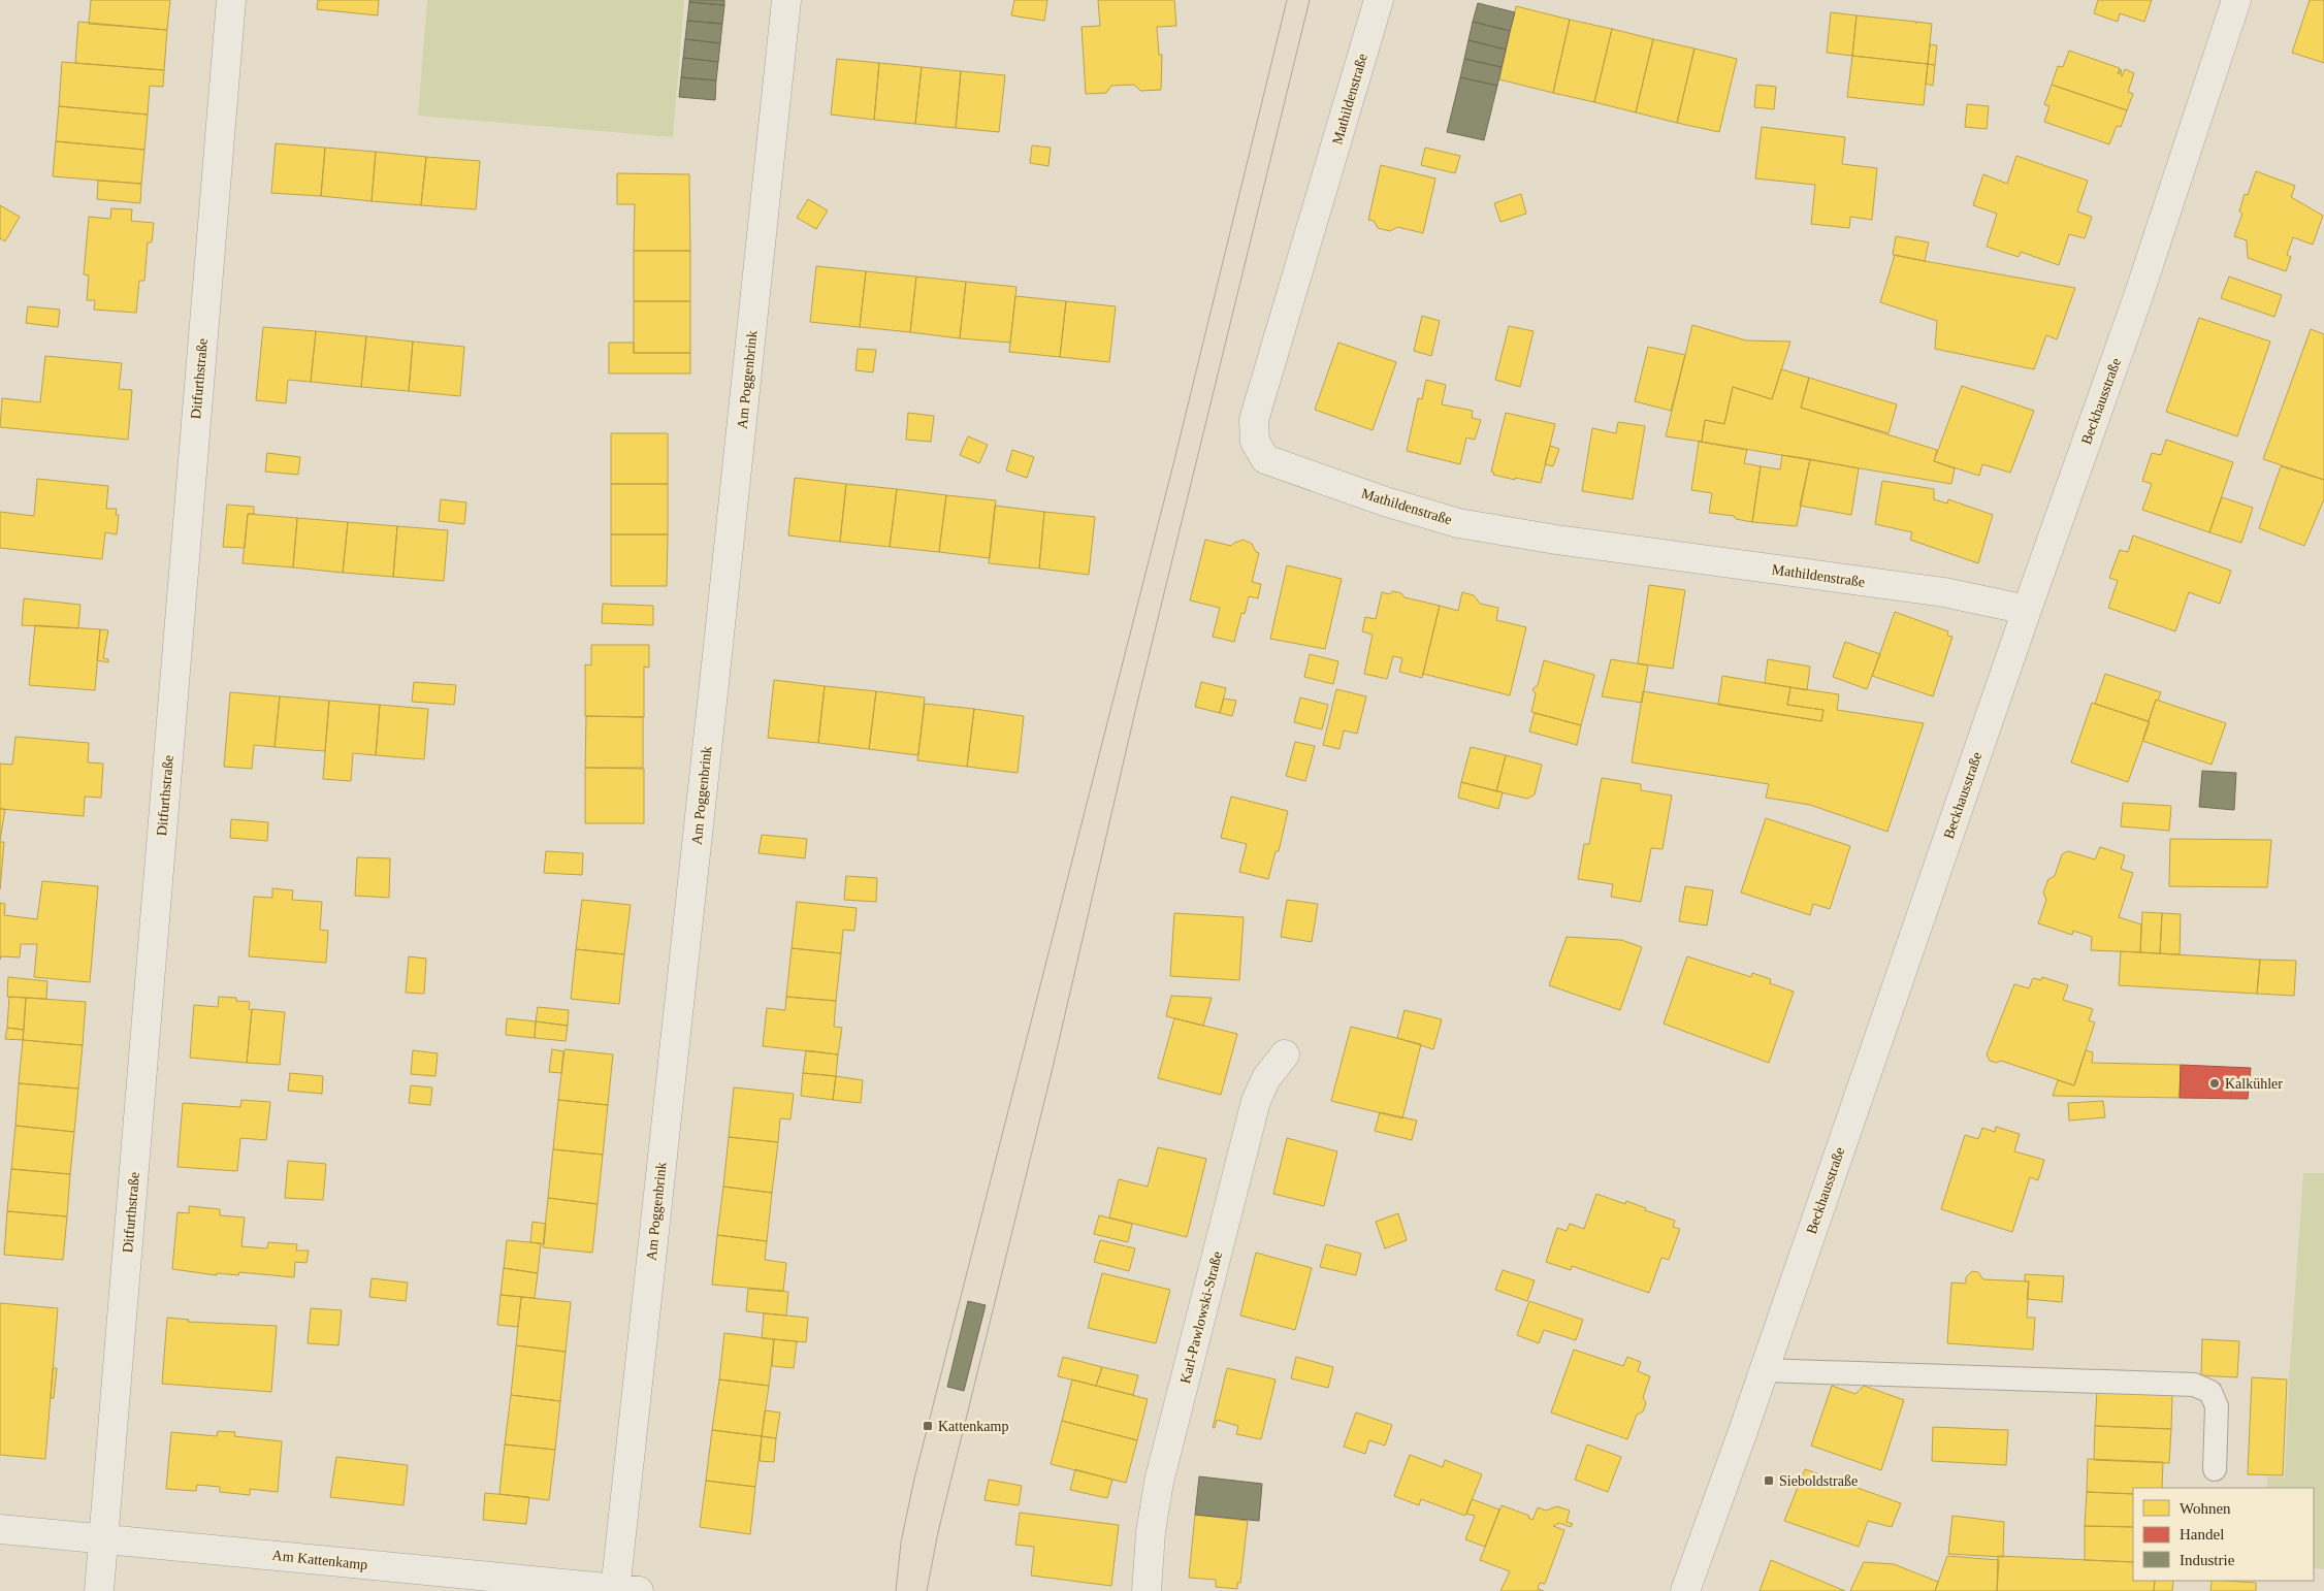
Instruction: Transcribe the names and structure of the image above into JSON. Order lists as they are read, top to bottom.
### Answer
{
  "streets": {
    "street": [
      "Mathildenstraße",
      "Ditfurthstraße",
      "Am Poggenbrink",
      "Beckhausstraße",
      "Karl-Pawlowski-Straße",
      "Am Kattenkamp"
    ]
  },
  "crossings": [
    ["Mathildenstraße", "Beckhausstraße"],
    ["Ditfurthstraße", "Am Kattenkamp"],
    ["Am Poggenbrink", "Am Kattenkamp"]
  ],
  "places": {
    "other": ["Kalkühler"],
    "transit": ["Kattenkamp", "Sieboldstraße"]
  },
  "legend": ["Wohnen", "Handel", "Industrie"]
}
